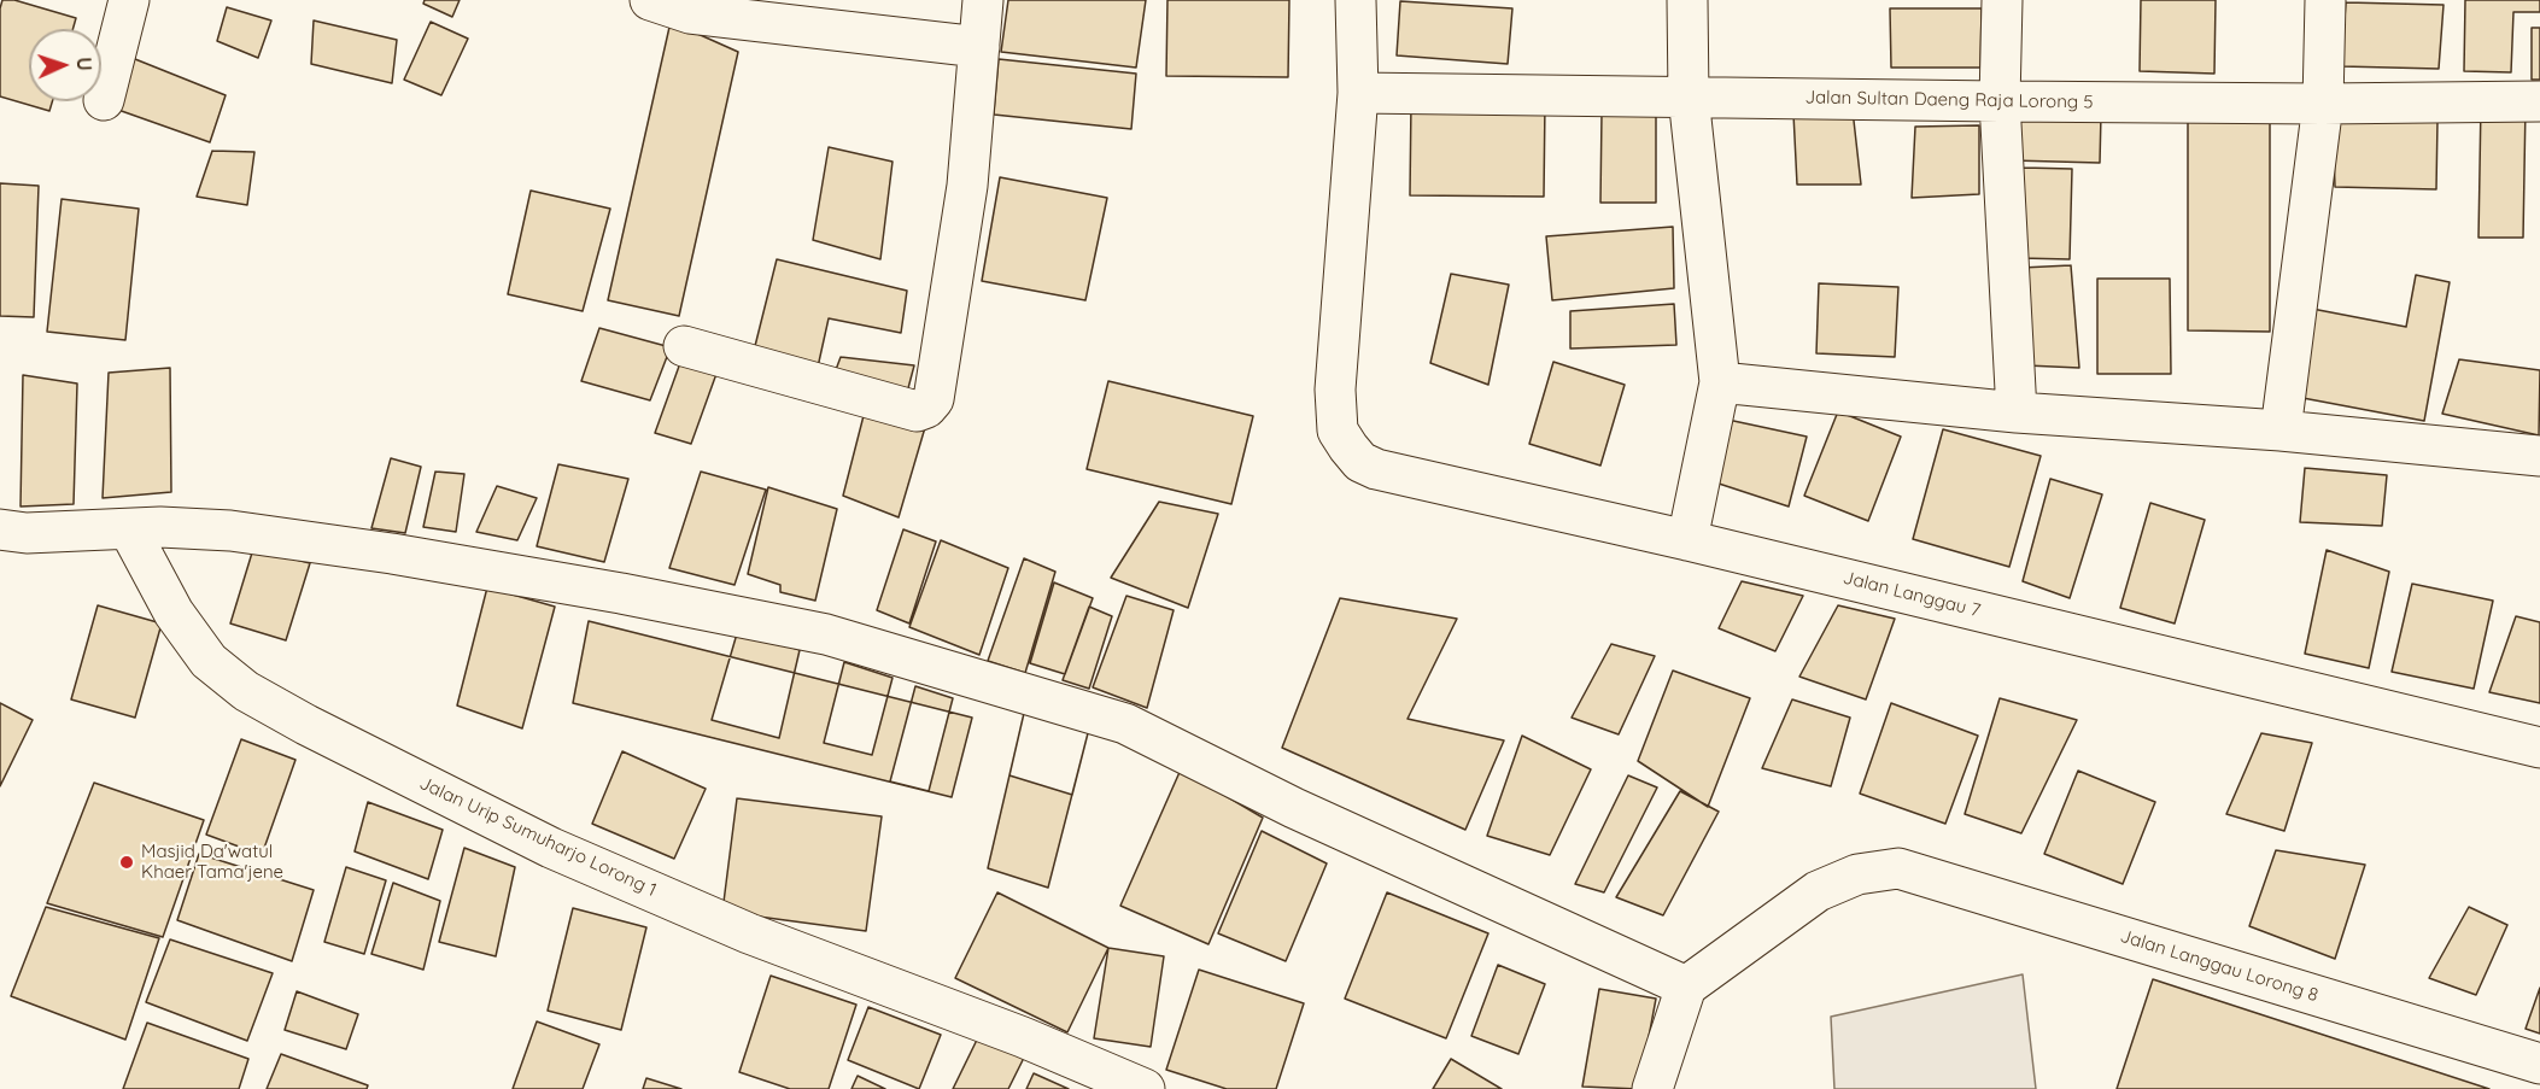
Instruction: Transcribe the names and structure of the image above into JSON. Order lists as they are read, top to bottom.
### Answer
{
  "streets": {
    "street": [
      "Jalan Sultan Daeng Raja Lorong 5",
      "Jalan Langgau 7",
      "Jalan Urip Sumuharjo Lorong 1",
      "Jalan Langgau Lorong 8"
    ]
  },
  "crossings": [
    ["Jalan Sultan Daeng Raja Lorong 5", "Jalan Langgau 7"]
  ],
  "places": ["Masjid Da'watul Khaer Tama'jene"],
  "north": "right"
}
